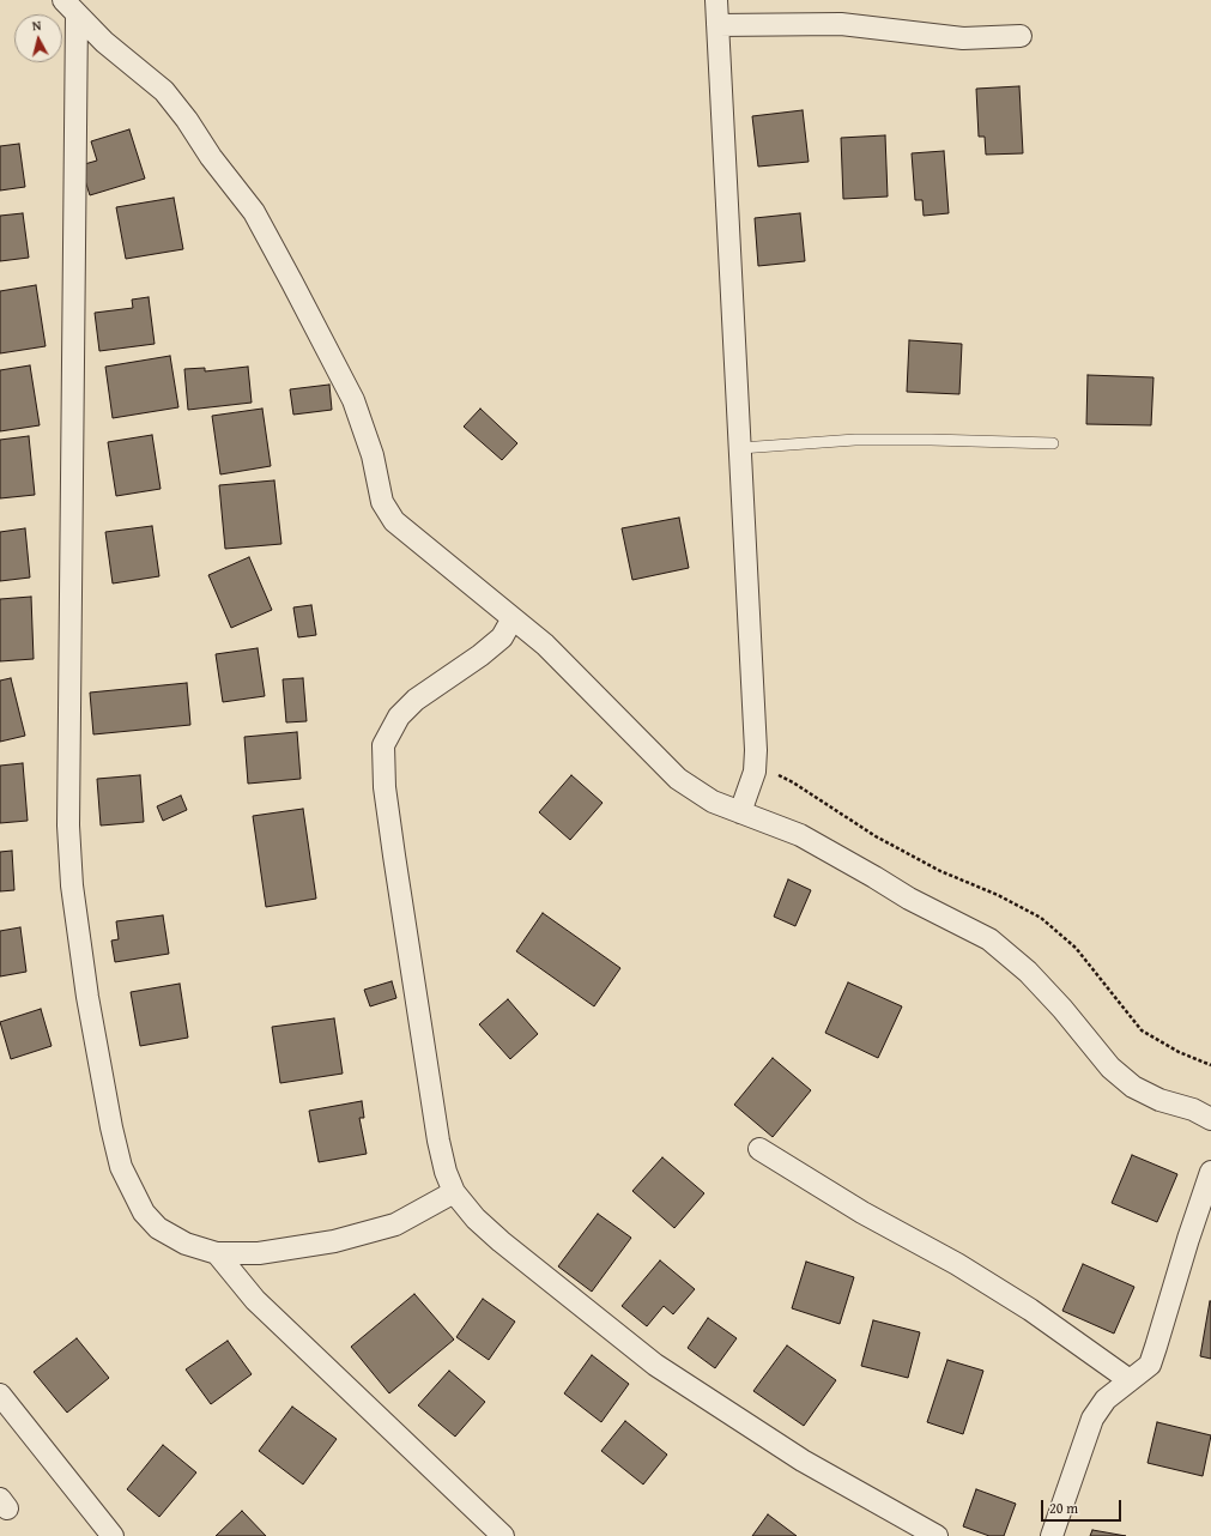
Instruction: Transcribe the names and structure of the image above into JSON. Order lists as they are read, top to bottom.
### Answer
{
  "scale_bar": "20 m",
  "north": "top"
}
